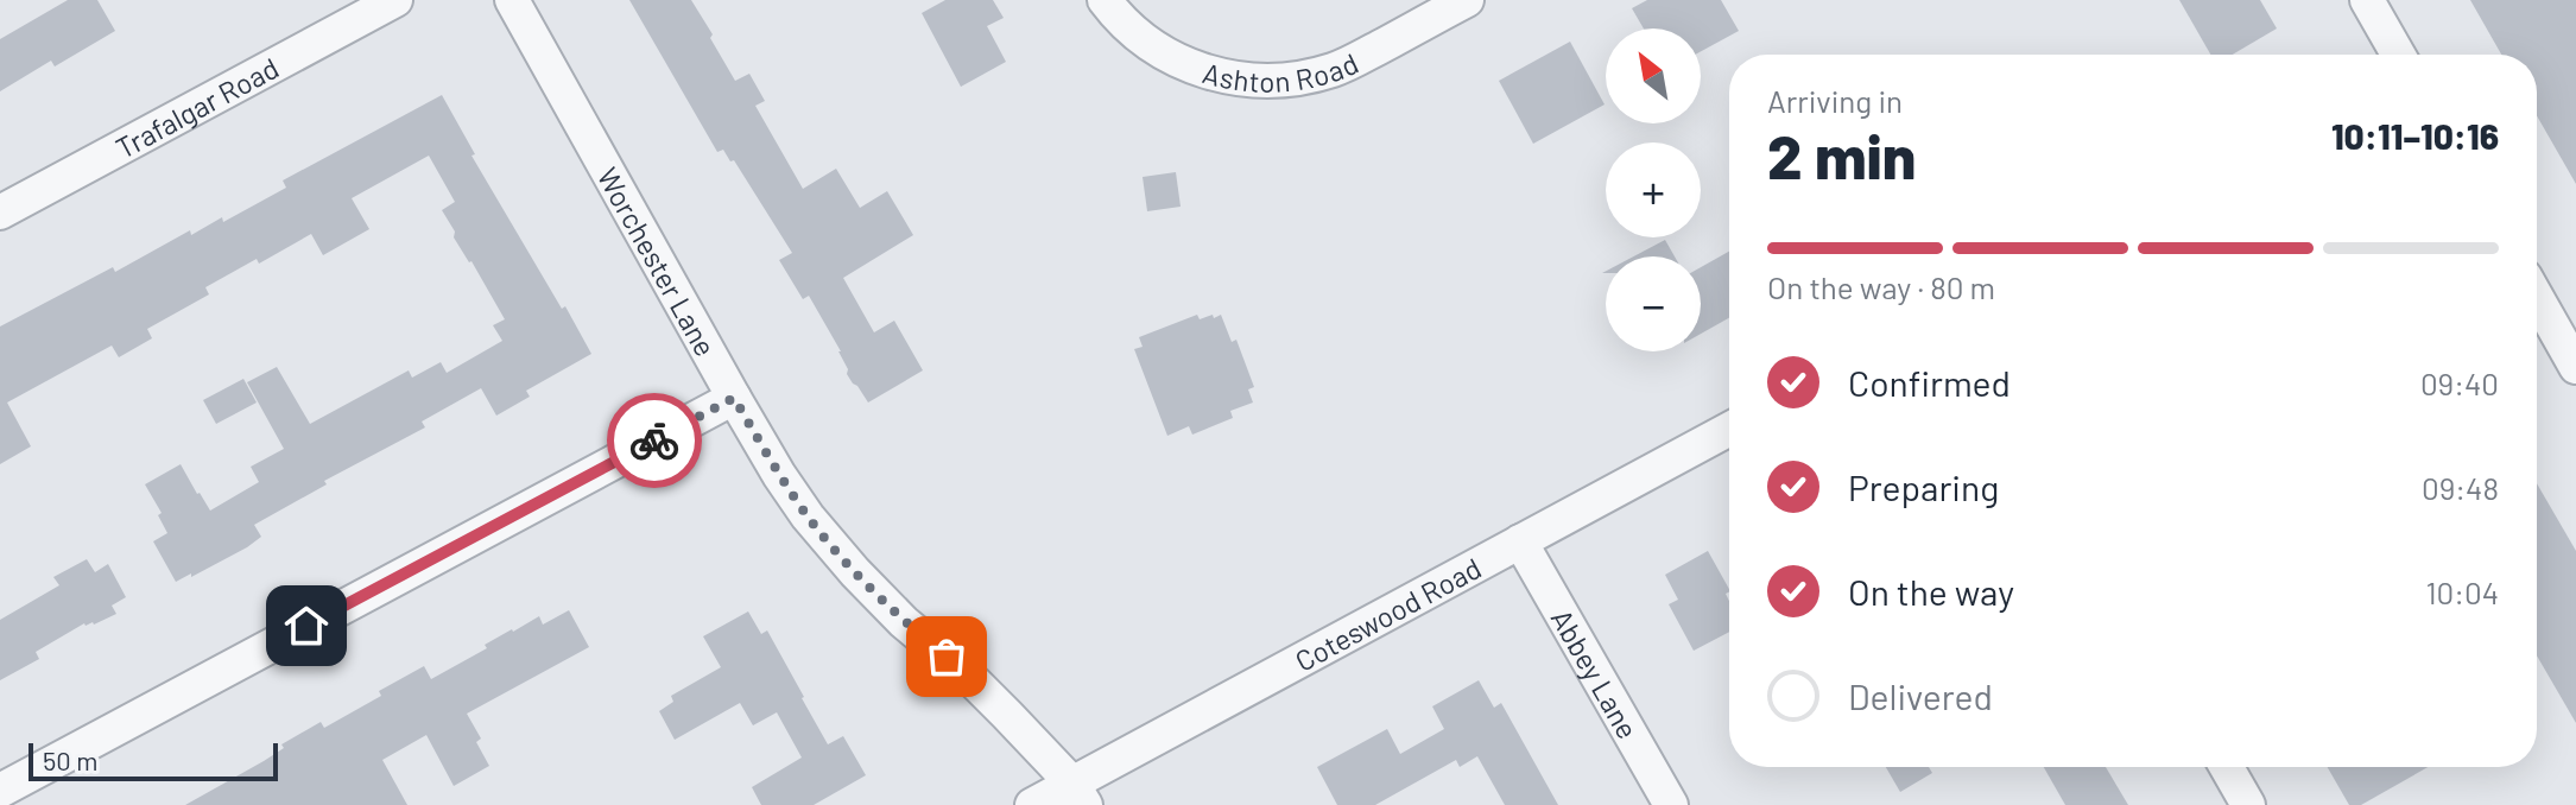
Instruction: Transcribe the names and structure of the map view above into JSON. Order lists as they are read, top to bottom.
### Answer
{
  "streets": {
    "street": [
      "Ashton Road",
      "Trafalgar Road",
      "Worchester Lane",
      "Coteswood Road",
      "Abbey Lane"
    ]
  },
  "crossings": [
    ["Worchester Lane", "Coteswood Road"],
    ["Coteswood Road", "Abbey Lane"]
  ],
  "scale_bar": "50 m",
  "north": "top left",
  "page": {
    "map_buttons": ["+", "−"],
    "heading": ["2 min", "Arriving in", "10:11–10:16"],
    "bar": "On the way · 80 m",
    "list": [
      ["Confirmed", "09:40"],
      ["Preparing", "09:48"],
      ["On the way", "10:04"],
      "Delivered"
    ],
    "scale": "50 m"
  }
}
